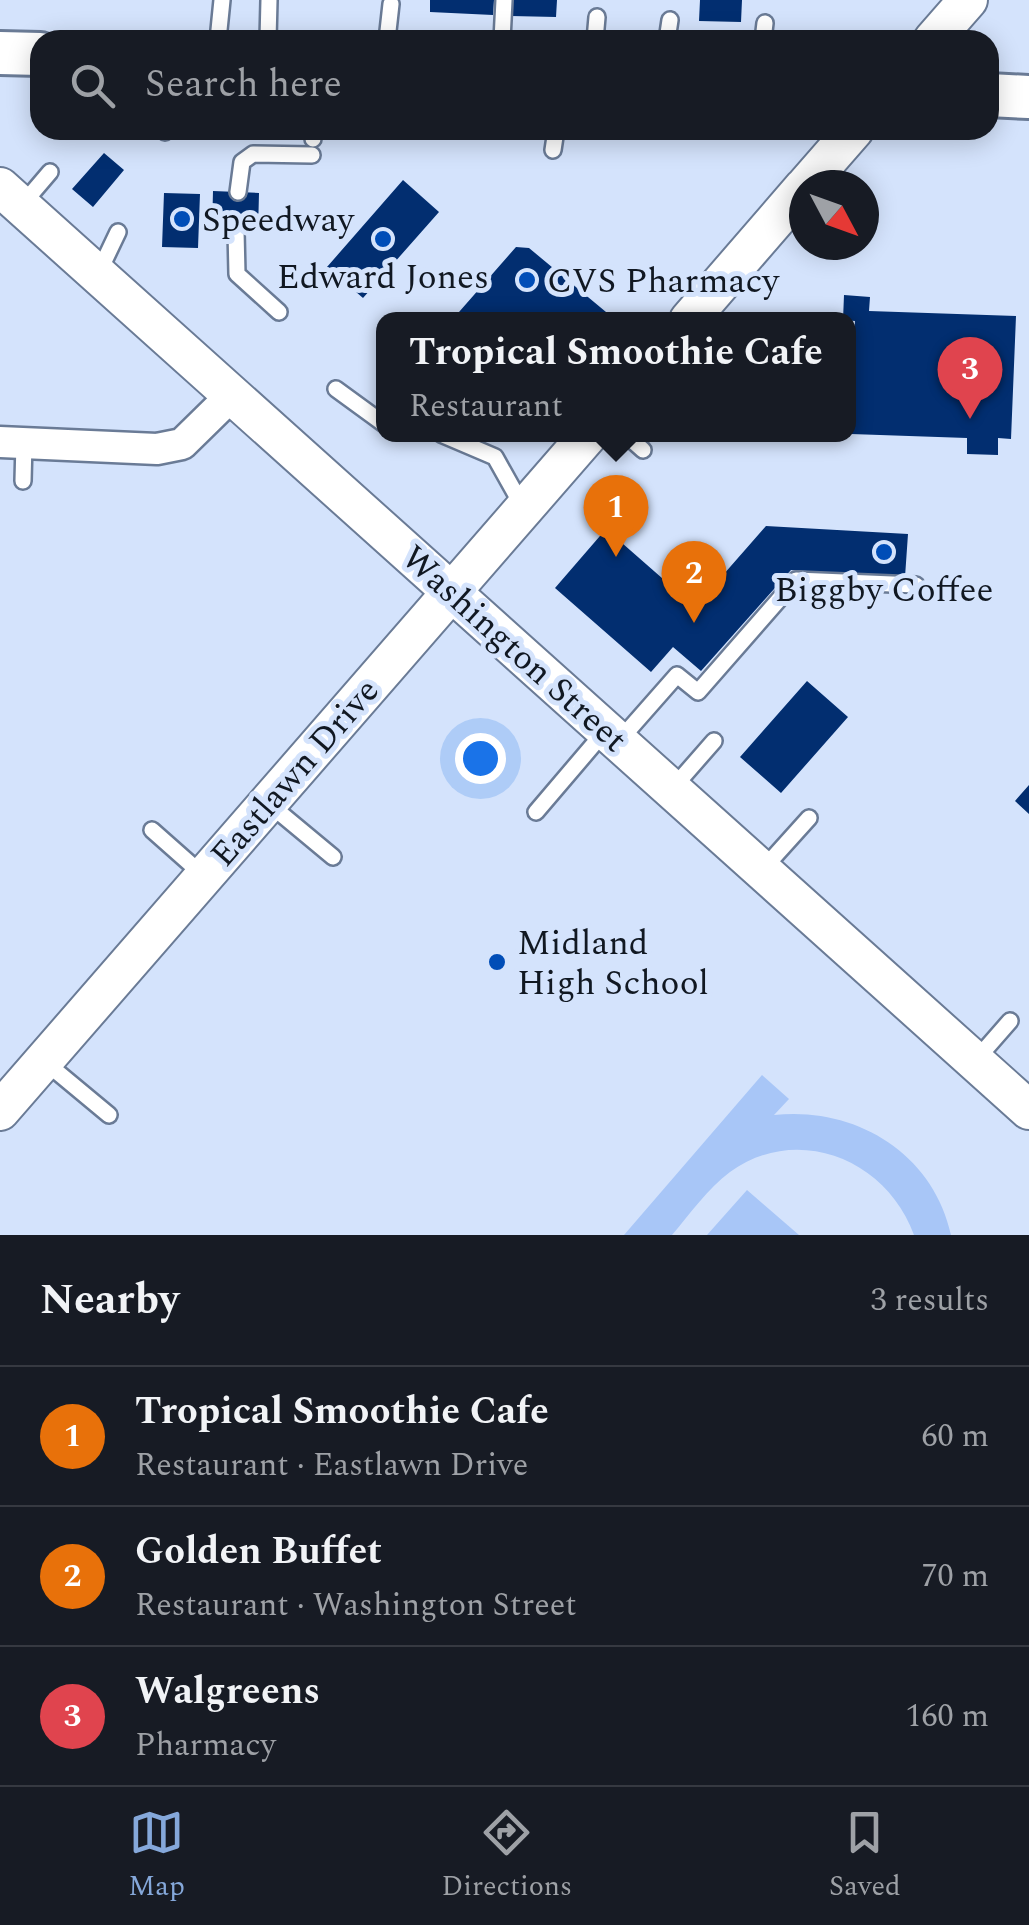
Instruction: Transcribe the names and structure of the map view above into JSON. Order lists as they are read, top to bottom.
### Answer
{
  "streets": {
    "street": ["Washington Street", "Eastlawn Drive"]
  },
  "crossings": [
    ["Washington Street", "Eastlawn Drive"]
  ],
  "places": [
    "Speedway",
    "Edward Jones",
    "CVS Pharmacy",
    "Biggby Coffee",
    "Midland High School"
  ],
  "north": "bottom right",
  "page": {
    "search": "Search here",
    "popup": ["Tropical Smoothie Cafe", "Restaurant"],
    "pins": ["3", "1", "2"],
    "heading": ["Nearby", "3 results"],
    "list": [
      {
        "mark": "1",
        "name": "Tropical Smoothie Cafe",
        "note": "Restaurant · Eastlawn Drive",
        "value": "60 m"
      },
      {
        "mark": "2",
        "name": "Golden Buffet",
        "note": "Restaurant · Washington Street",
        "value": "70 m"
      },
      {
        "mark": "3",
        "name": "Walgreens",
        "note": "Pharmacy",
        "value": "160 m"
      }
    ],
    "nav": ["Map", "Directions", "Saved"]
  }
}
